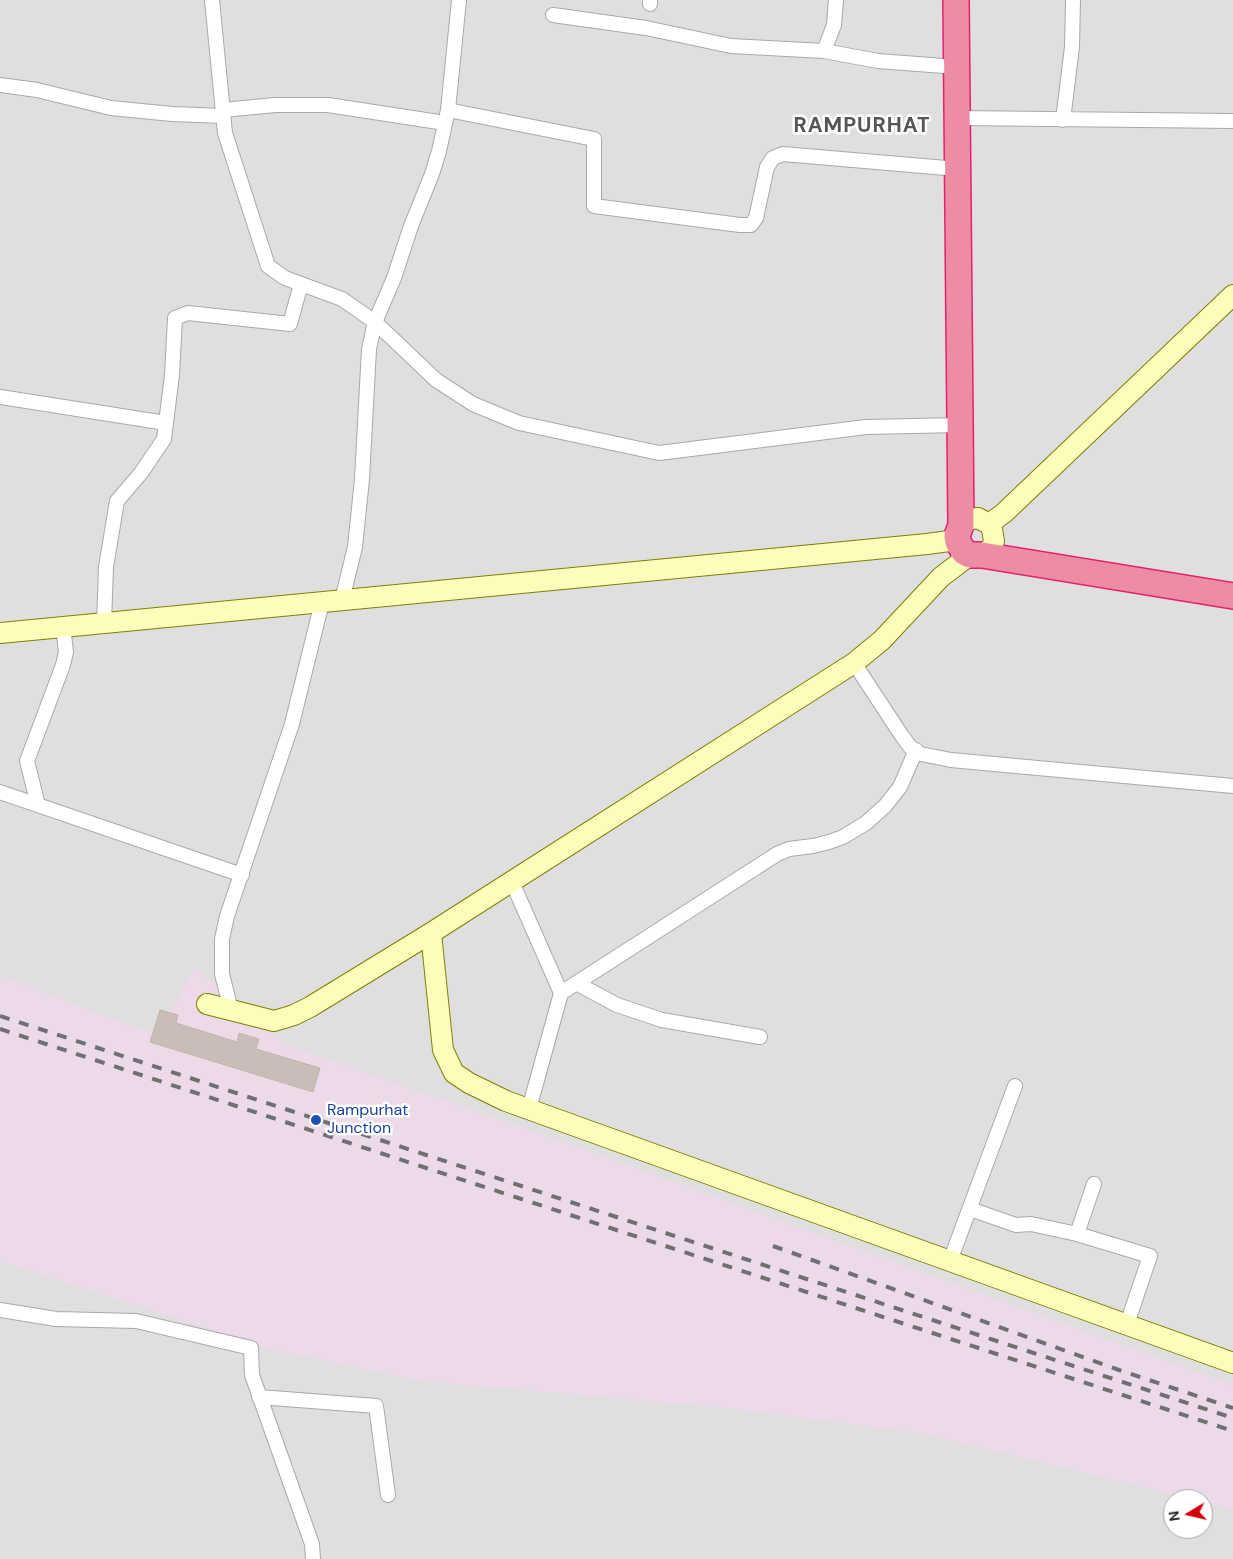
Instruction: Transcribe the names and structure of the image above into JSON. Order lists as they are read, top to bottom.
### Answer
{
  "districts": ["RAMPURHAT"],
  "places": ["Rampurhat Junction"],
  "north": "left"
}
